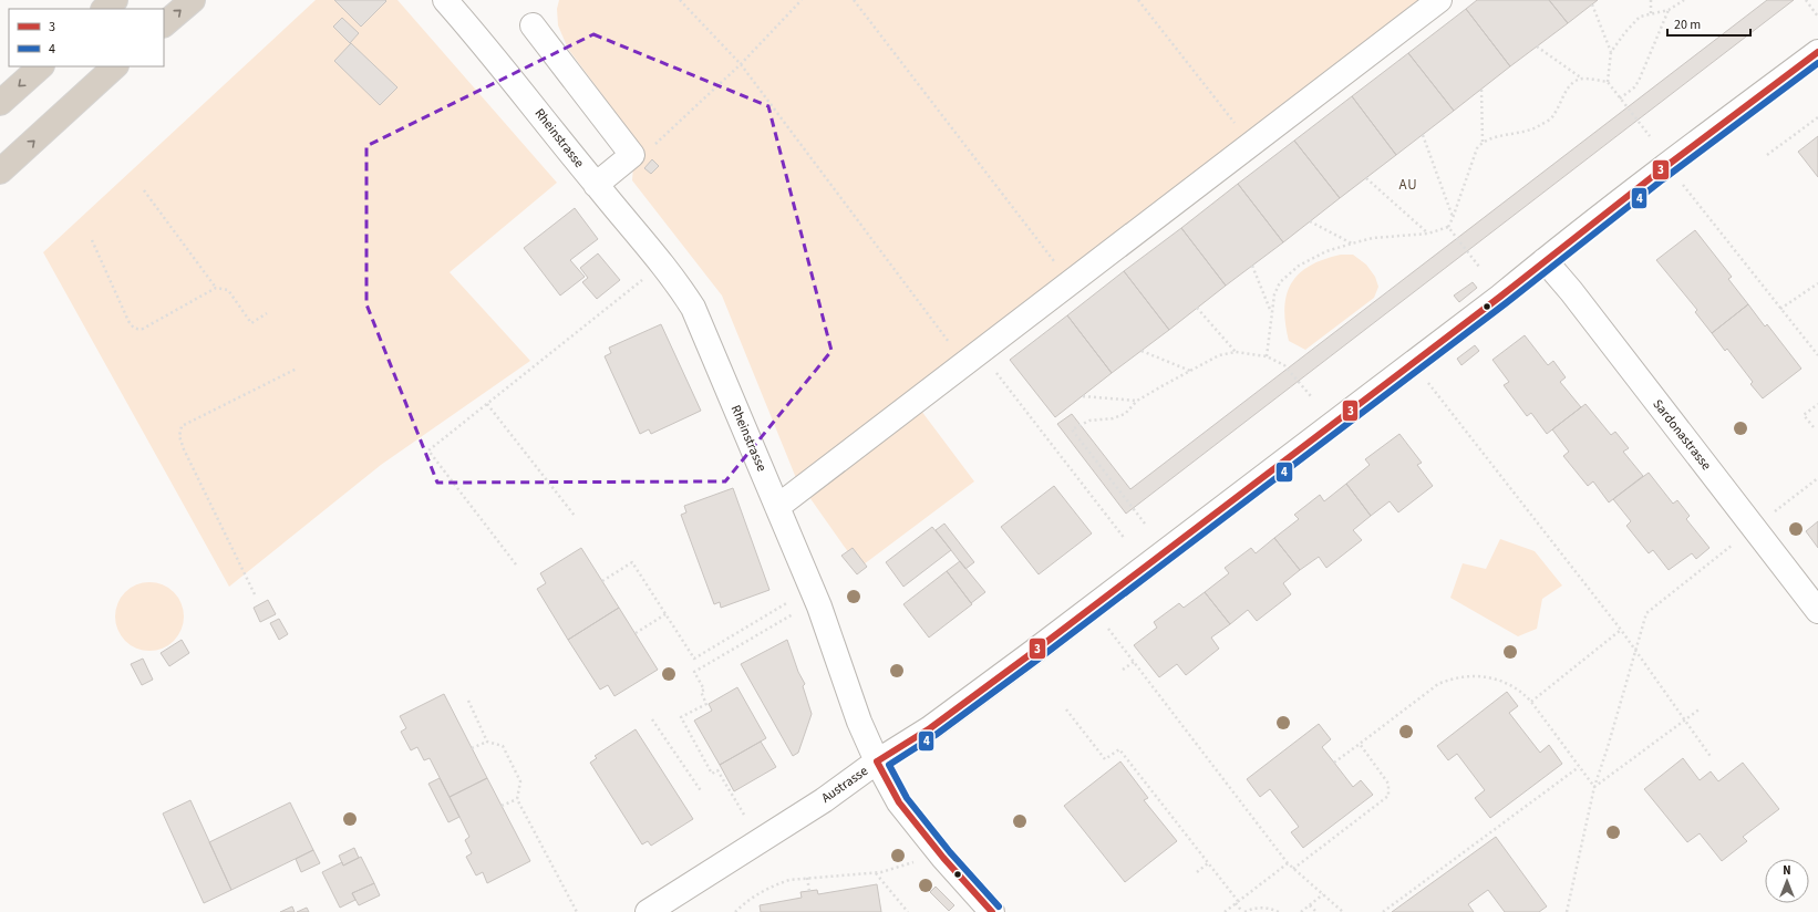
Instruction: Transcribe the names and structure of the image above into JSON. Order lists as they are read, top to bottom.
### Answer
{
  "streets": {
    "street": ["Rheinstrasse", "Sardonastrasse", "Austrasse"]
  },
  "crossings": [
    ["Rheinstrasse", "Austrasse"],
    ["Sardonastrasse", "Austrasse"]
  ],
  "districts": ["AU"],
  "lines": ["transit line 3", "transit line 4"],
  "legend": ["3", "4"],
  "scale_bar": "20 m",
  "north": "top"
}
